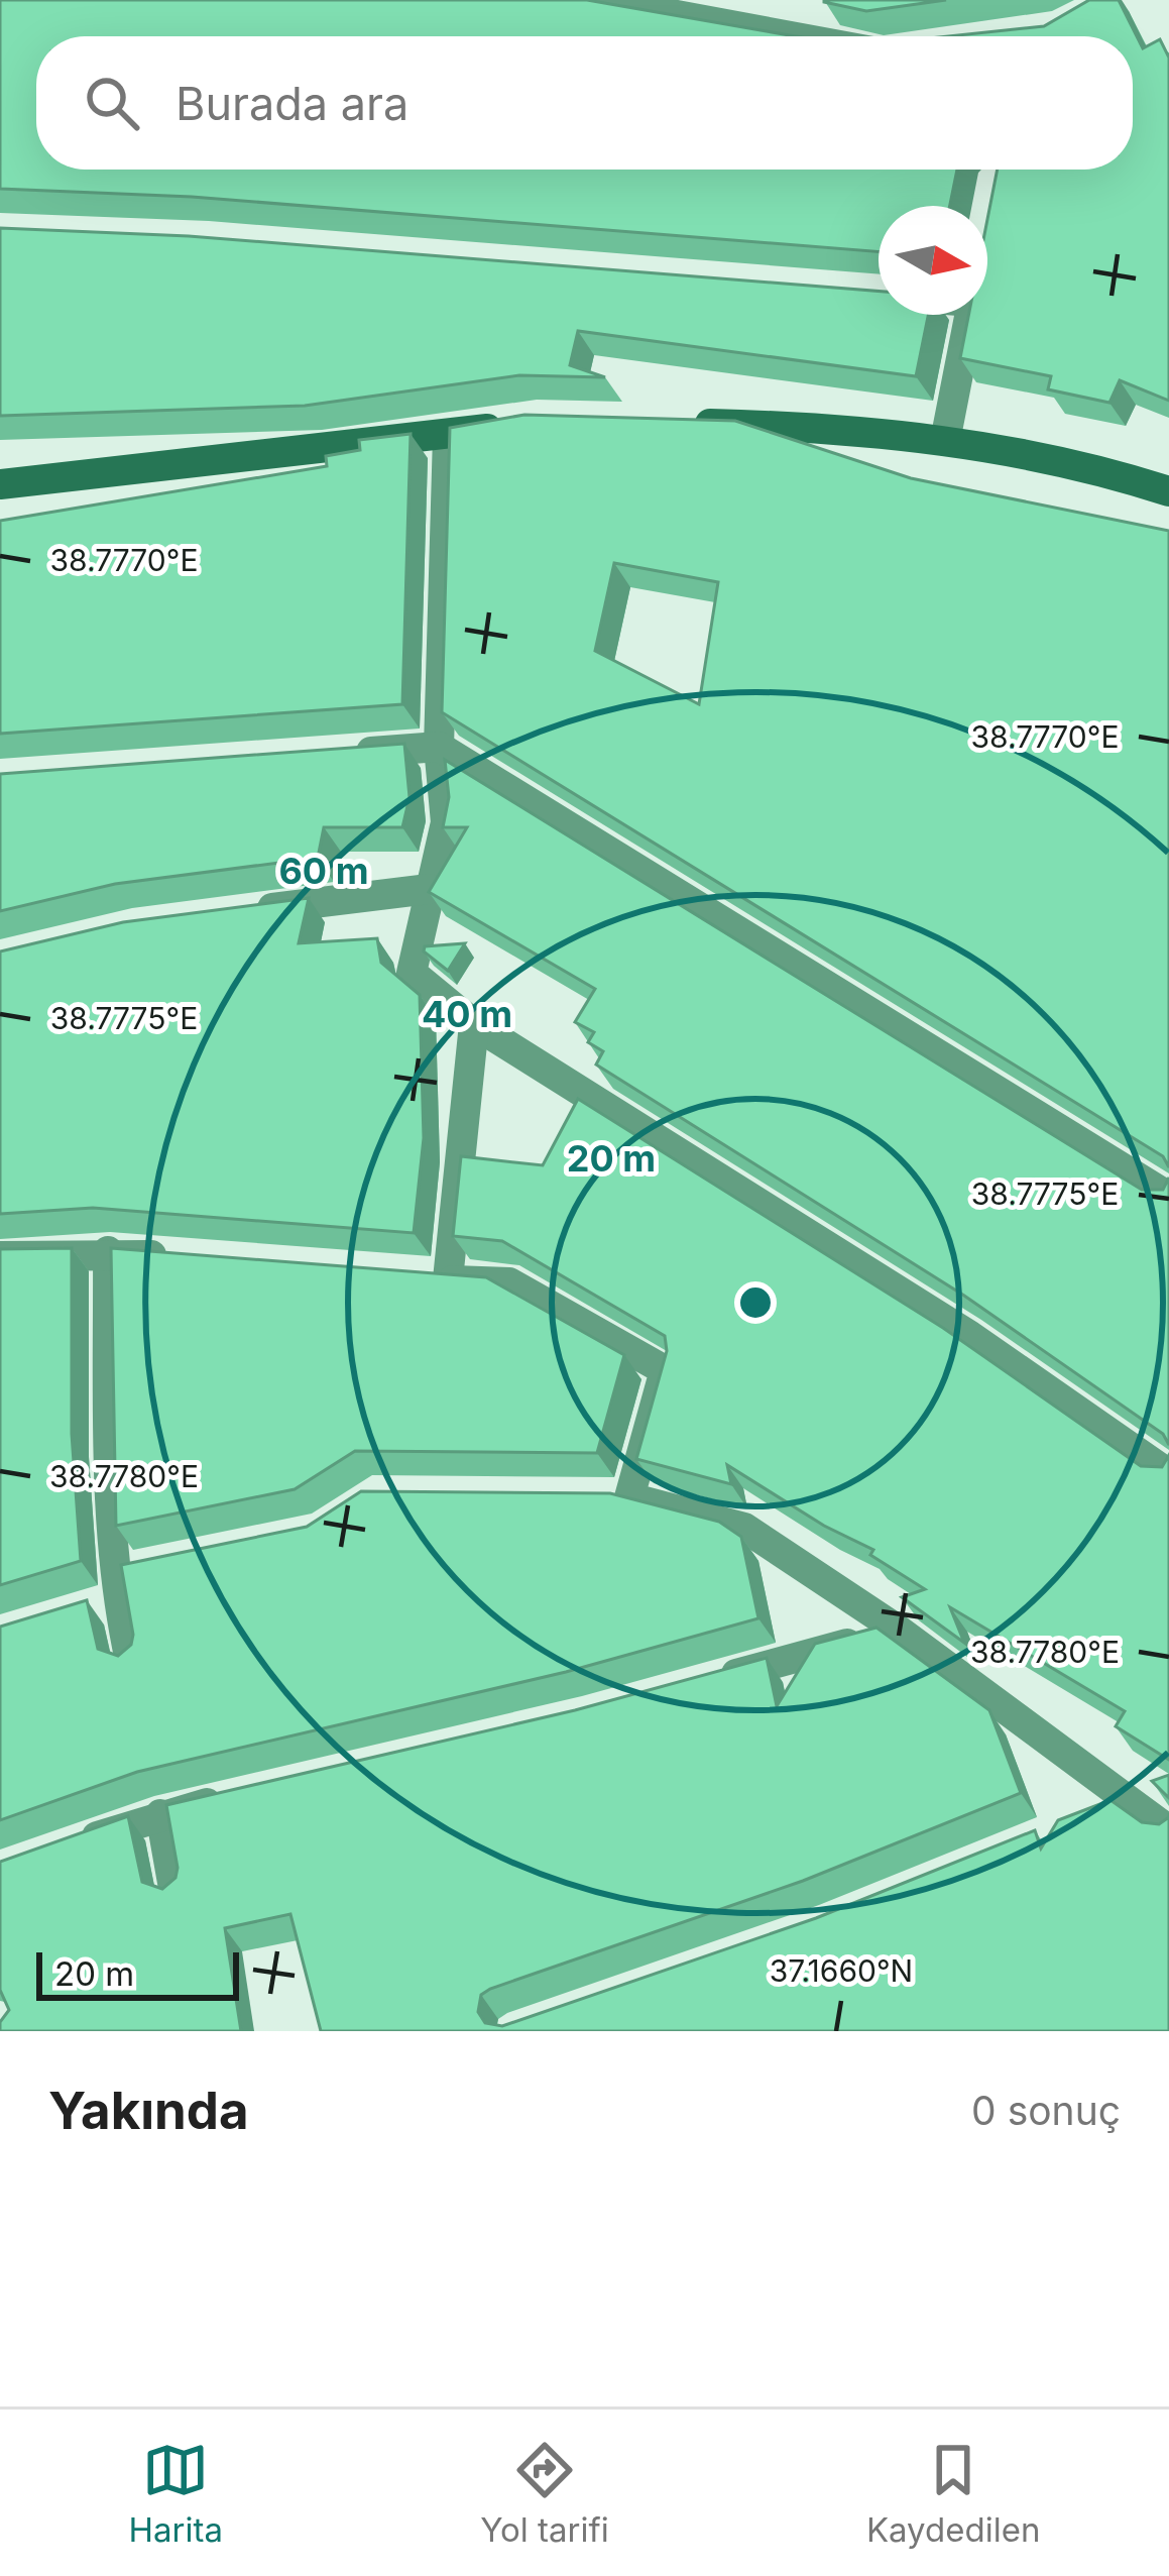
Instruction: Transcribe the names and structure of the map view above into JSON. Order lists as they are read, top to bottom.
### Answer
{
  "scale_bar": "20 m",
  "north": "right",
  "page": {
    "search": "Burada ara",
    "scale": "20 m",
    "heading": ["Yakında", "0 sonuç"],
    "nav": ["Harita", "Yol tarifi", "Kaydedilen"]
  },
  "coordinates": [
    "38.7770°E",
    "38.7775°E",
    "38.7780°E",
    "37.1660°N"
  ],
  "rings": ["60 m", "40 m", "20 m"]
}
